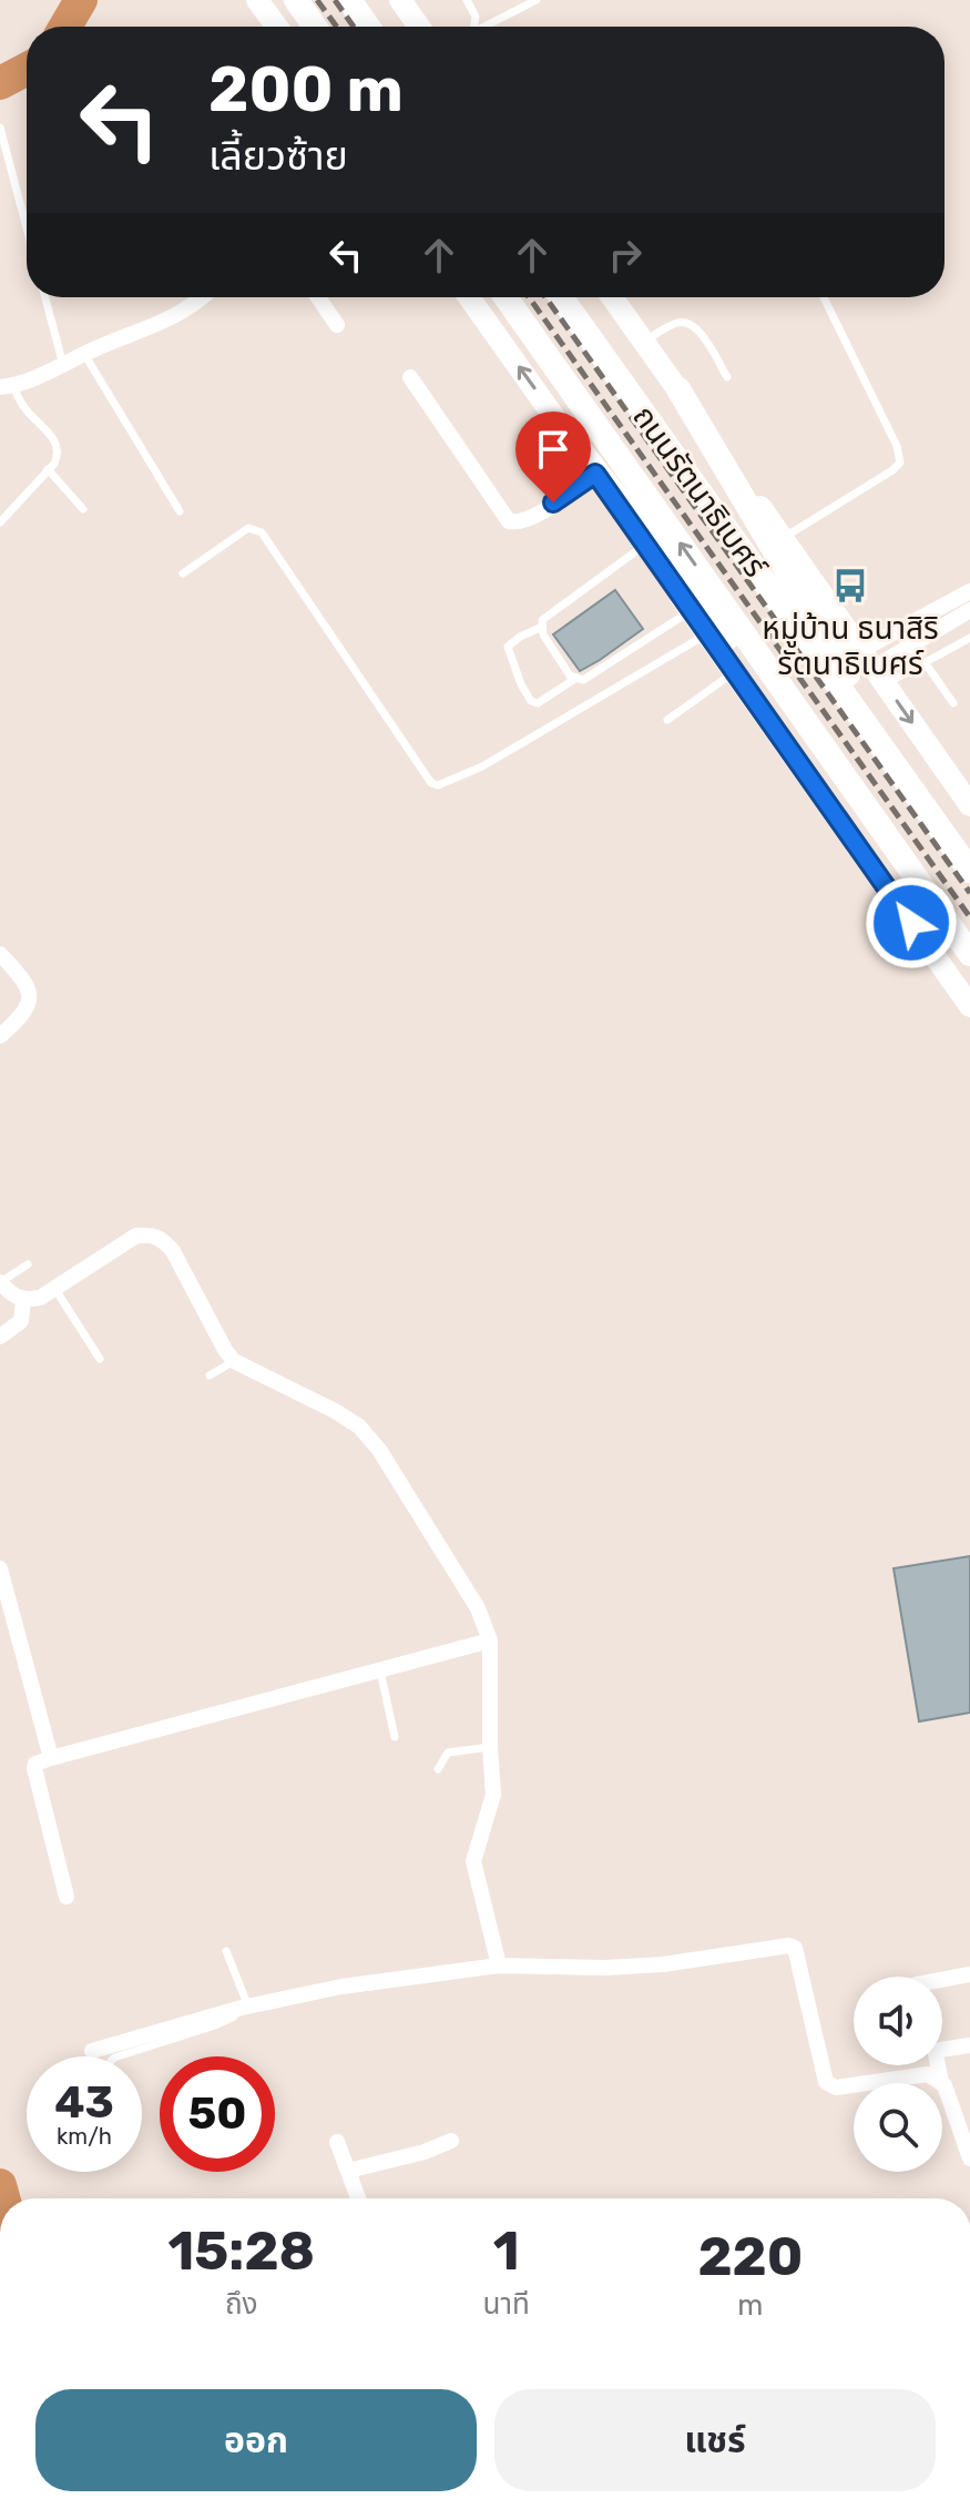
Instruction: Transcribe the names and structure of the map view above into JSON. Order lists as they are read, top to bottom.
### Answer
{
  "streets": {
    "main road": ["ถนนรัตนาธิเบศร์"]
  },
  "places": {
    "bus stop": ["หมู่บ้าน ธนาสิริ รัตนาธิเบศร์"]
  },
  "page": {
    "turn": ["200 m", "เลี้ยวซ้าย"],
    "speed": "43 km/h",
    "limit": "50",
    "eta": [
      "15:28",
      "ถึง",
      "1",
      "นาที",
      "220",
      "m"
    ],
    "buttons": ["ออก", "แชร์"]
  }
}
